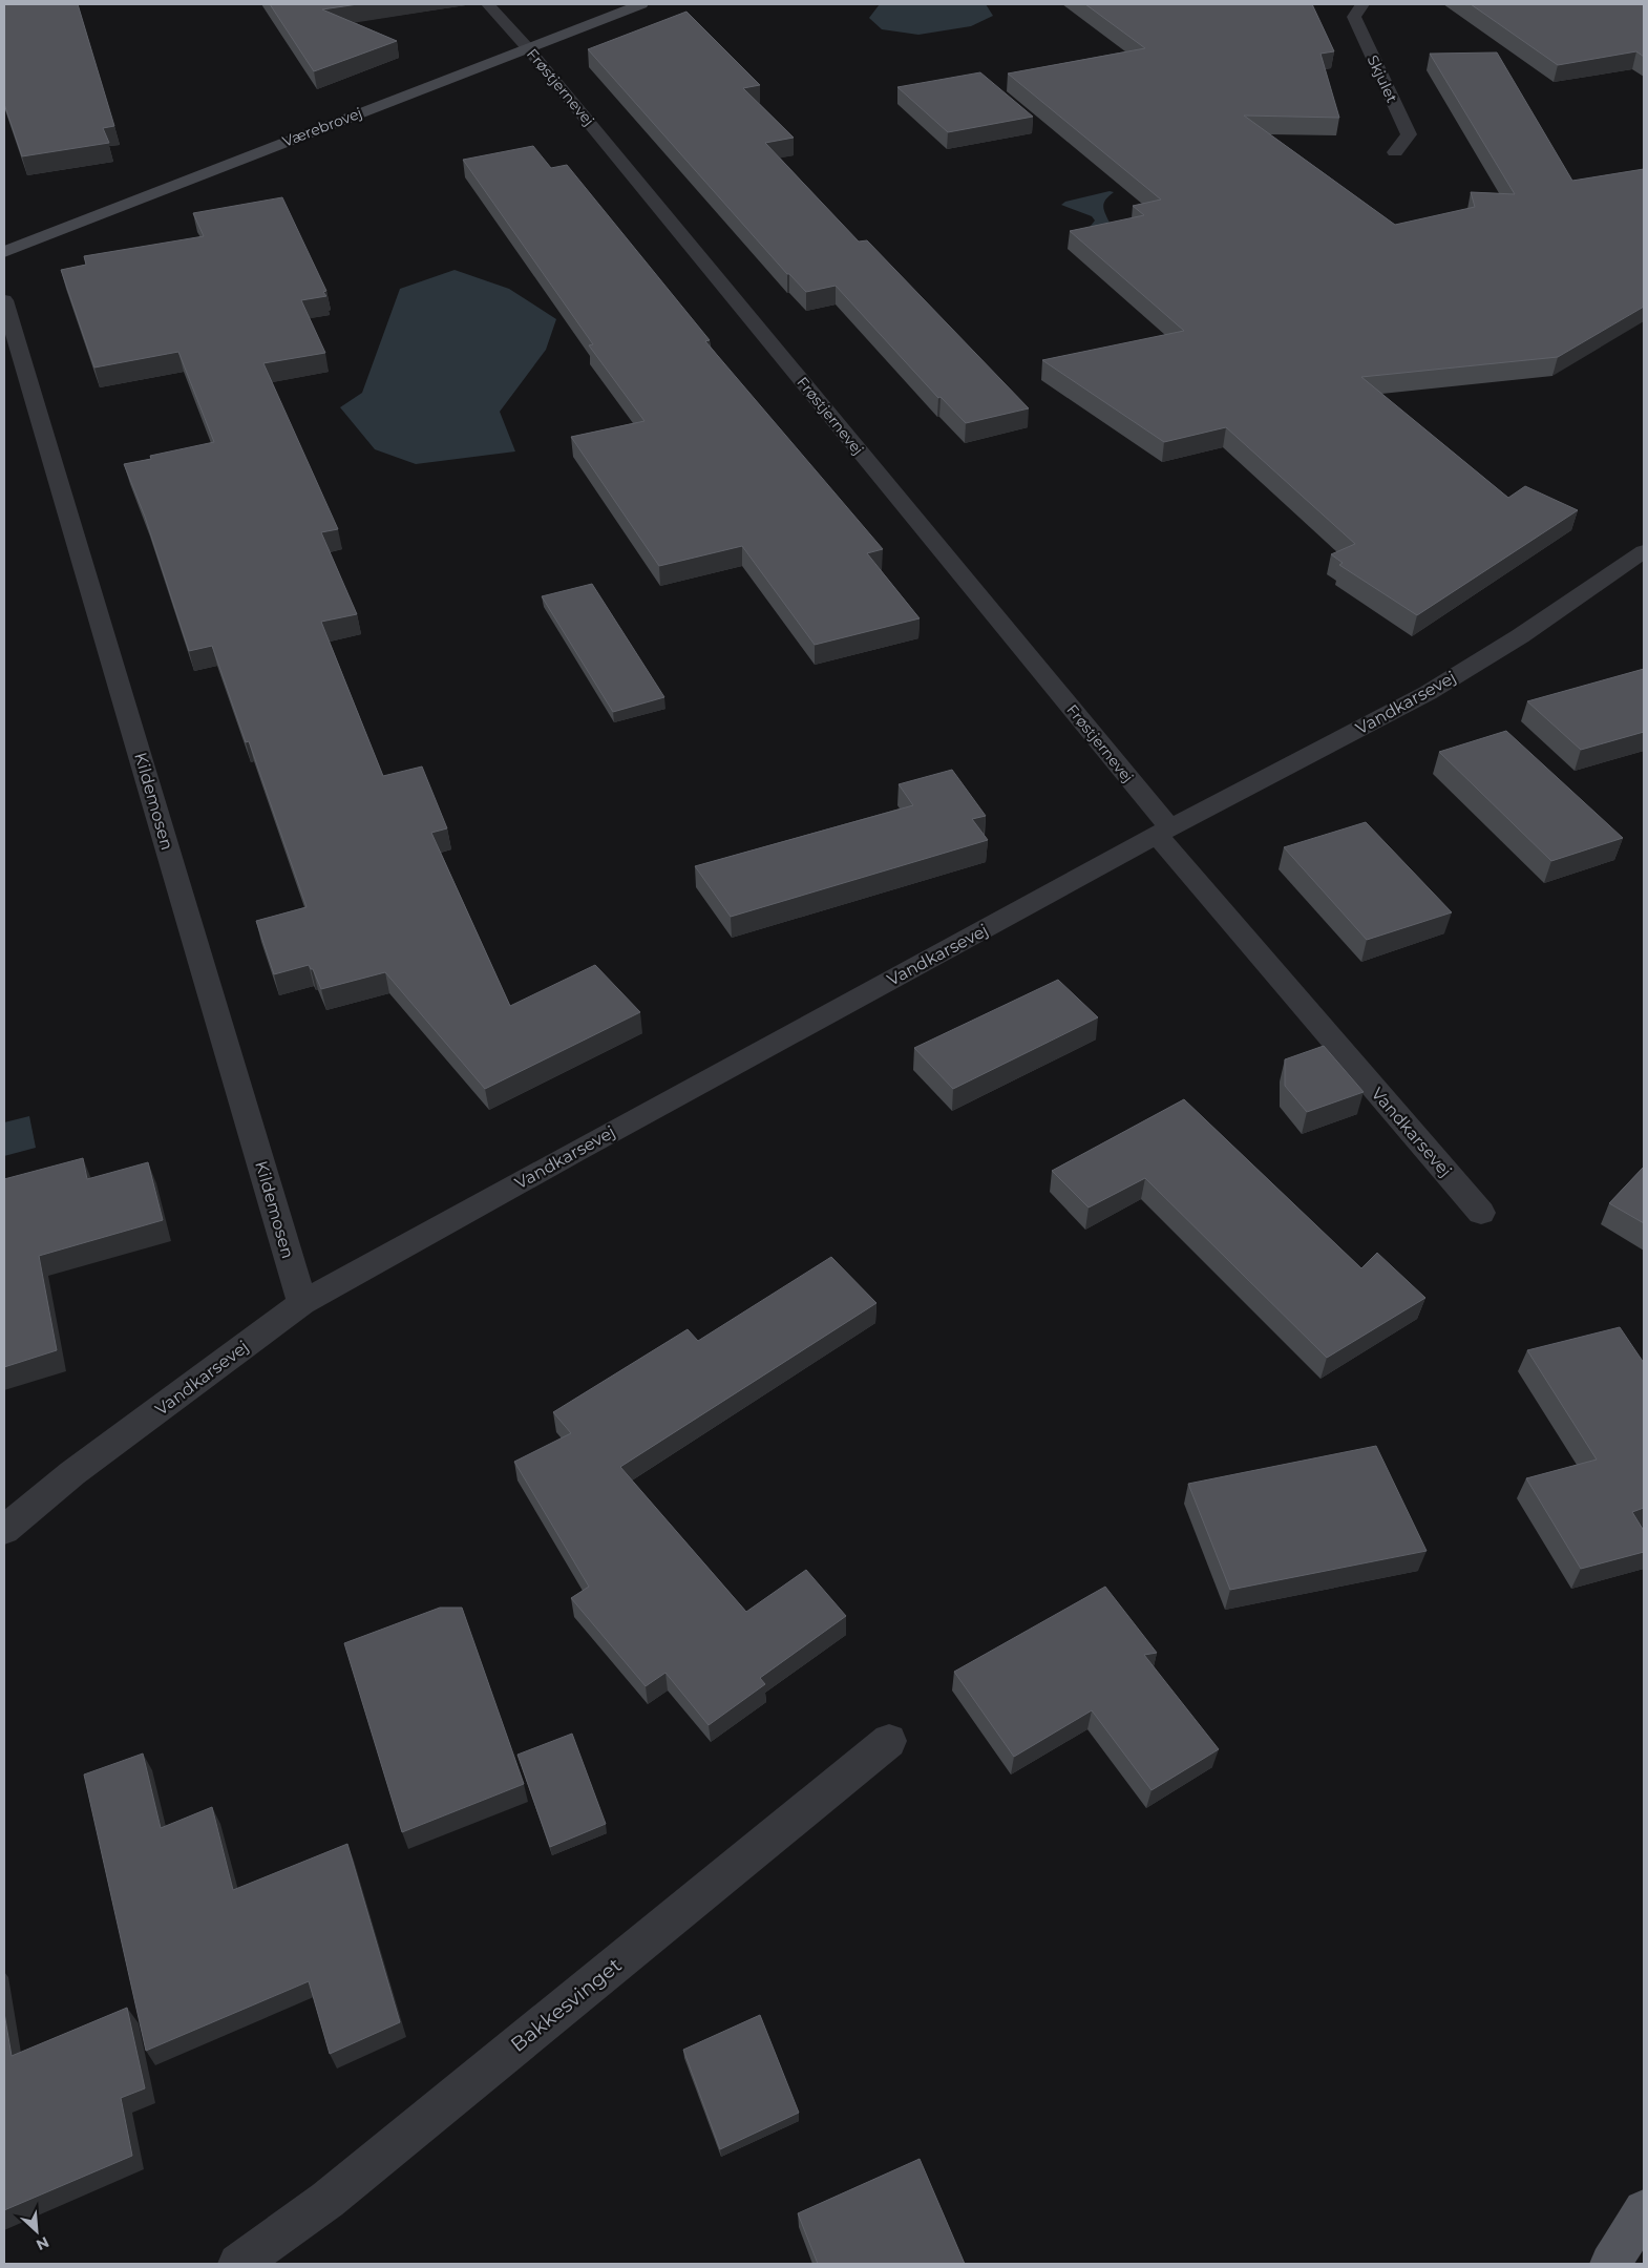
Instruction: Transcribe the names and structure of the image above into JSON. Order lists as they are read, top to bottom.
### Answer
{
  "streets": {
    "street": [
      "Skjulet",
      "Frøstjernevej",
      "Værebrovej",
      "Vandkarsevej",
      "Kildemosen",
      "Bakkesvinget"
    ]
  },
  "crossings": [
    ["Frøstjernevej", "Værebrovej"],
    ["Frøstjernevej", "Vandkarsevej"],
    ["Vandkarsevej", "Kildemosen"]
  ],
  "north": "bottom right"
}
